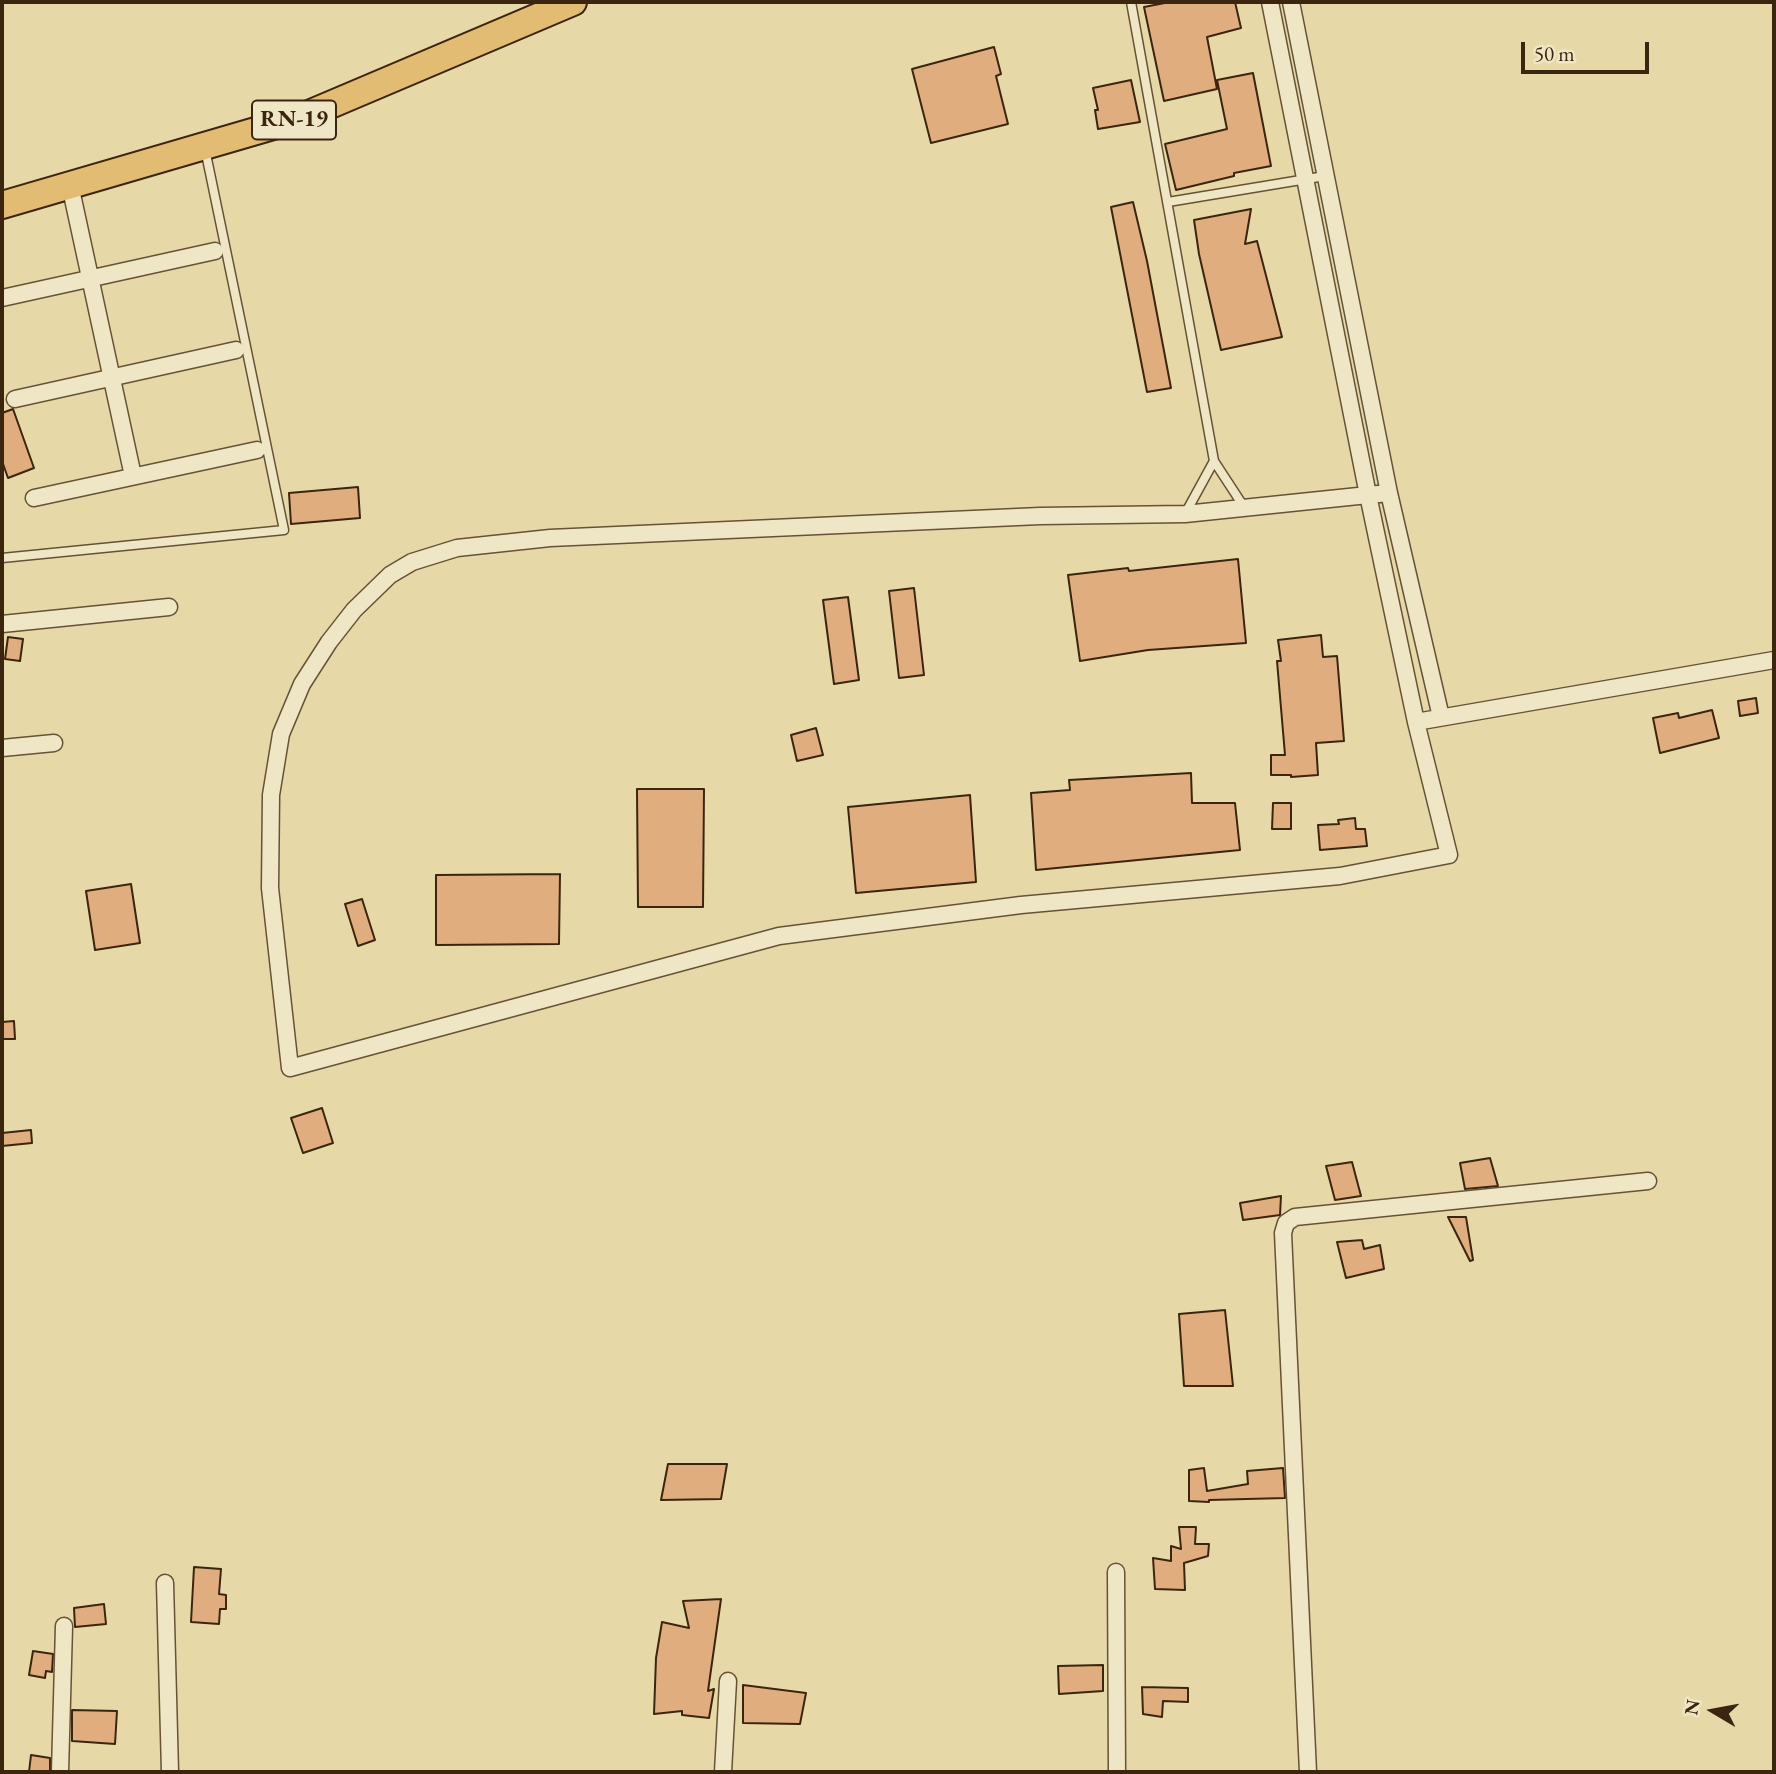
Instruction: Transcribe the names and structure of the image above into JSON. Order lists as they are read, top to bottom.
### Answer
{
  "streets": {
    "main road": ["RN-19"]
  },
  "scale_bar": "50 m",
  "north": "left"
}
